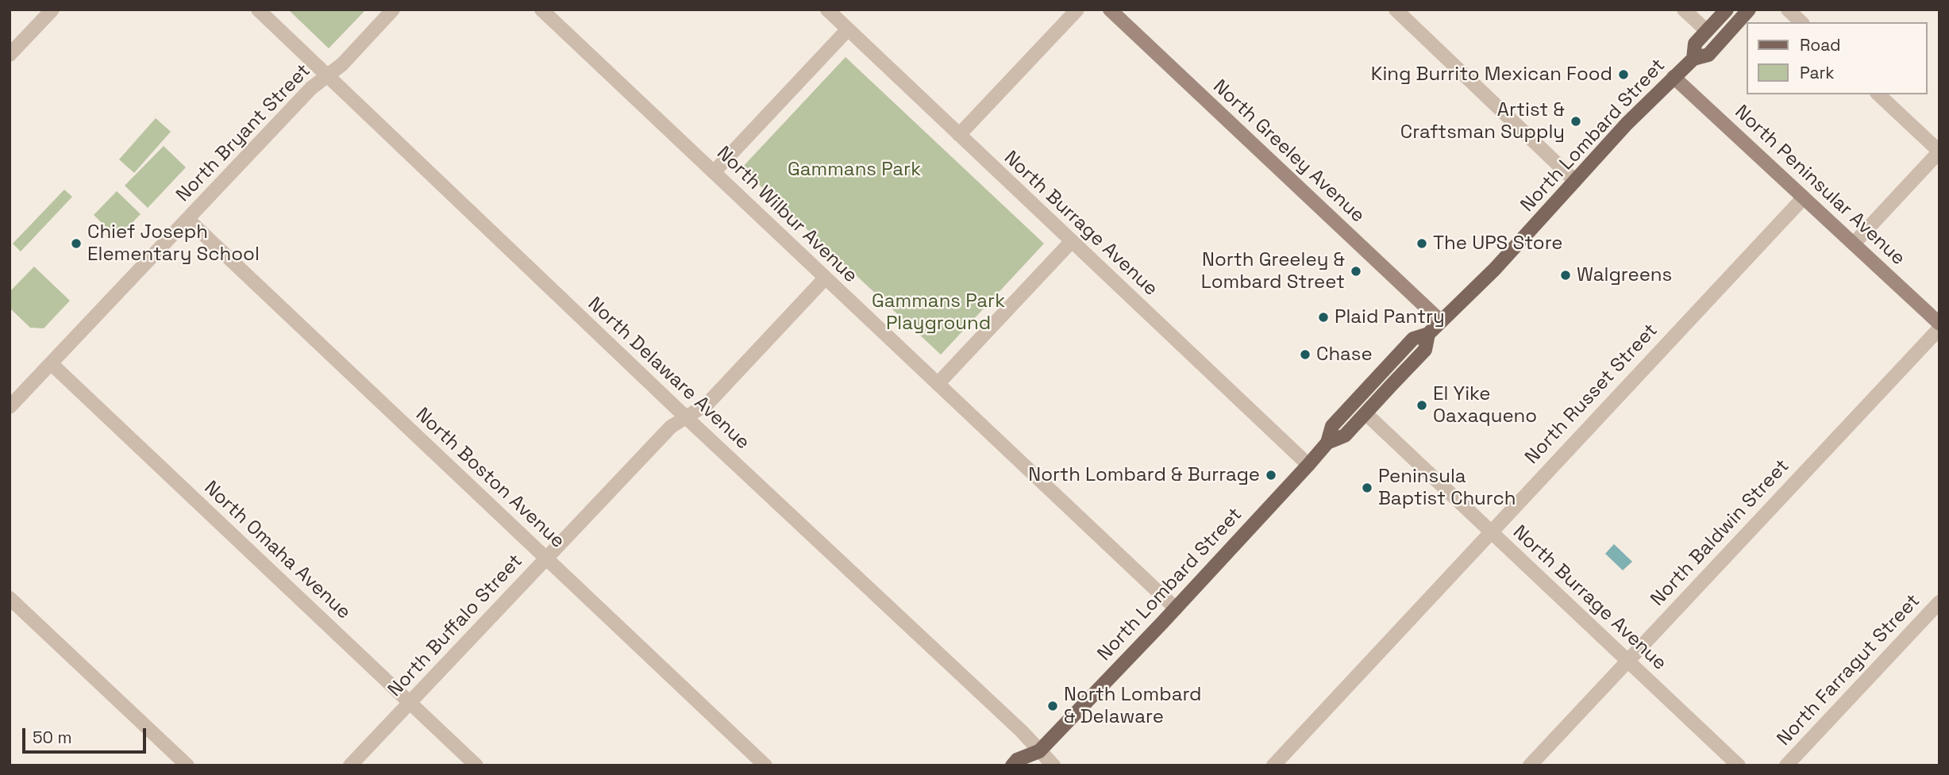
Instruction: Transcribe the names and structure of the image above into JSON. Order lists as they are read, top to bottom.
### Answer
{
  "streets": {
    "main road": ["North Lombard Street"],
    "street": [
      "North Bryant Street",
      "North Greeley Avenue",
      "North Peninsular Avenue",
      "North Wilbur Avenue",
      "North Burrage Avenue",
      "North Delaware Avenue",
      "North Russet Street",
      "North Boston Avenue",
      "North Baldwin Street",
      "North Omaha Avenue",
      "North Buffalo Street",
      "North Farragut Street"
    ]
  },
  "crossings": [
    ["North Bryant Street", "North Delaware Avenue"],
    ["North Bryant Street", "North Boston Avenue"],
    ["North Bryant Street", "North Omaha Avenue"],
    ["North Lombard Street", "North Greeley Avenue"],
    ["North Lombard Street", "North Peninsular Avenue"],
    ["North Lombard Street", "North Wilbur Avenue"],
    ["North Lombard Street", "North Burrage Avenue"],
    ["North Lombard Street", "North Delaware Avenue"],
    ["North Peninsular Avenue", "North Russet Street"],
    ["North Wilbur Avenue", "North Buffalo Street"],
    ["North Burrage Avenue", "North Russet Street"],
    ["North Burrage Avenue", "North Baldwin Street"],
    ["North Delaware Avenue", "North Buffalo Street"],
    ["North Boston Avenue", "North Buffalo Street"],
    ["North Omaha Avenue", "North Buffalo Street"]
  ],
  "parks": ["Gammans Park", "Gammans Park Playground"],
  "places": [
    "King Burrito Mexican Food",
    "Artist & Craftsman Supply",
    "Chief Joseph Elementary School",
    "The UPS Store",
    "North Greeley & Lombard Street",
    "Walgreens",
    "Plaid Pantry",
    "Chase",
    "El Yike Oaxaqueno",
    "North Lombard & Burrage",
    "Peninsula Baptist Church",
    "North Lombard & Delaware"
  ],
  "legend": ["Road", "Park"],
  "scale_bar": "50 m"
}
